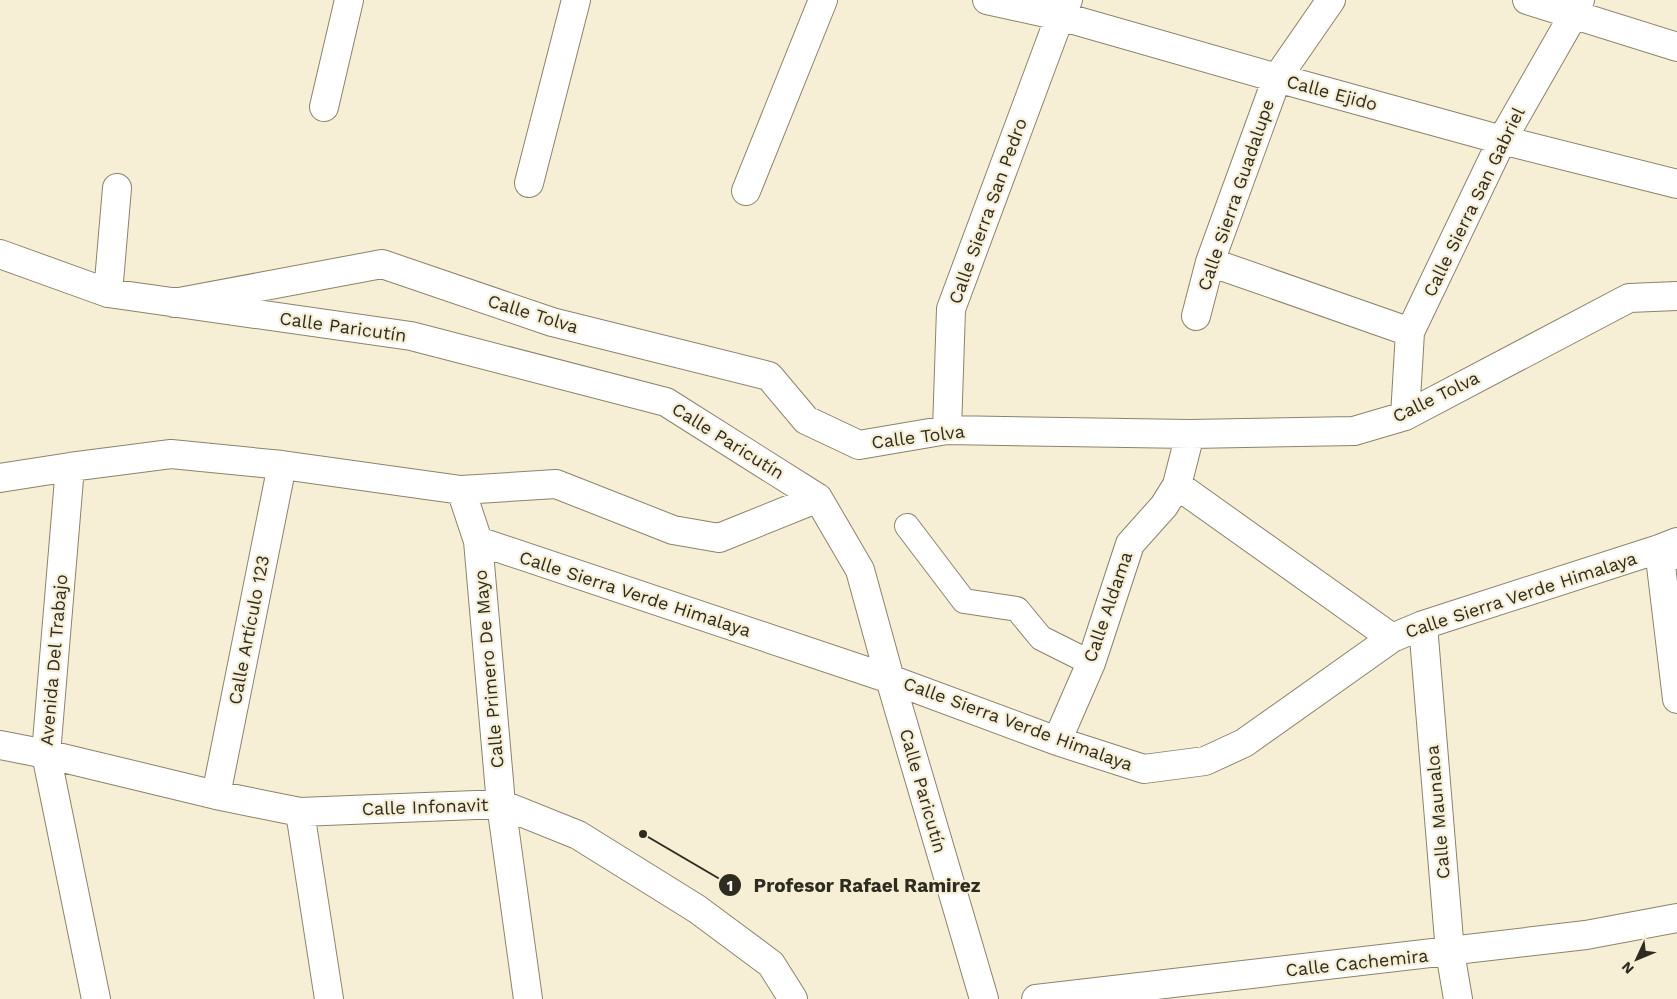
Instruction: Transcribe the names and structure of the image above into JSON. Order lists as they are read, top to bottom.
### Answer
{
  "streets": {
    "street": [
      "Calle Ejido",
      "Calle Sierra Guadalupe",
      "Calle Sierra San Gabriel",
      "Calle Sierra San Pedro",
      "Calle Tolva",
      "Calle Paricutín",
      "Calle Sierra Verde Himalaya",
      "Calle Aldama",
      "Calle Artículo 123",
      "Avenida Del Trabajo",
      "Calle Primero De Mayo",
      "Calle Infonavit",
      "Calle Maunaloa",
      "Calle Cachemira"
    ]
  },
  "crossings": [
    ["Calle Ejido", "Calle Sierra Guadalupe"],
    ["Calle Ejido", "Calle Sierra San Gabriel"],
    ["Calle Ejido", "Calle Sierra San Pedro"],
    ["Calle Sierra San Gabriel", "Calle Tolva"],
    ["Calle Sierra San Pedro", "Calle Tolva"],
    ["Calle Tolva", "Calle Paricutín"],
    ["Calle Paricutín", "Calle Sierra Verde Himalaya"],
    ["Calle Sierra Verde Himalaya", "Calle Aldama"],
    ["Calle Sierra Verde Himalaya", "Calle Primero De Mayo"],
    ["Calle Sierra Verde Himalaya", "Calle Maunaloa"],
    ["Calle Artículo 123", "Calle Infonavit"],
    ["Avenida Del Trabajo", "Calle Infonavit"],
    ["Calle Primero De Mayo", "Calle Infonavit"],
    ["Calle Maunaloa", "Calle Cachemira"]
  ],
  "places": ["Profesor Rafael Ramirez"],
  "north": "bottom left"
}
